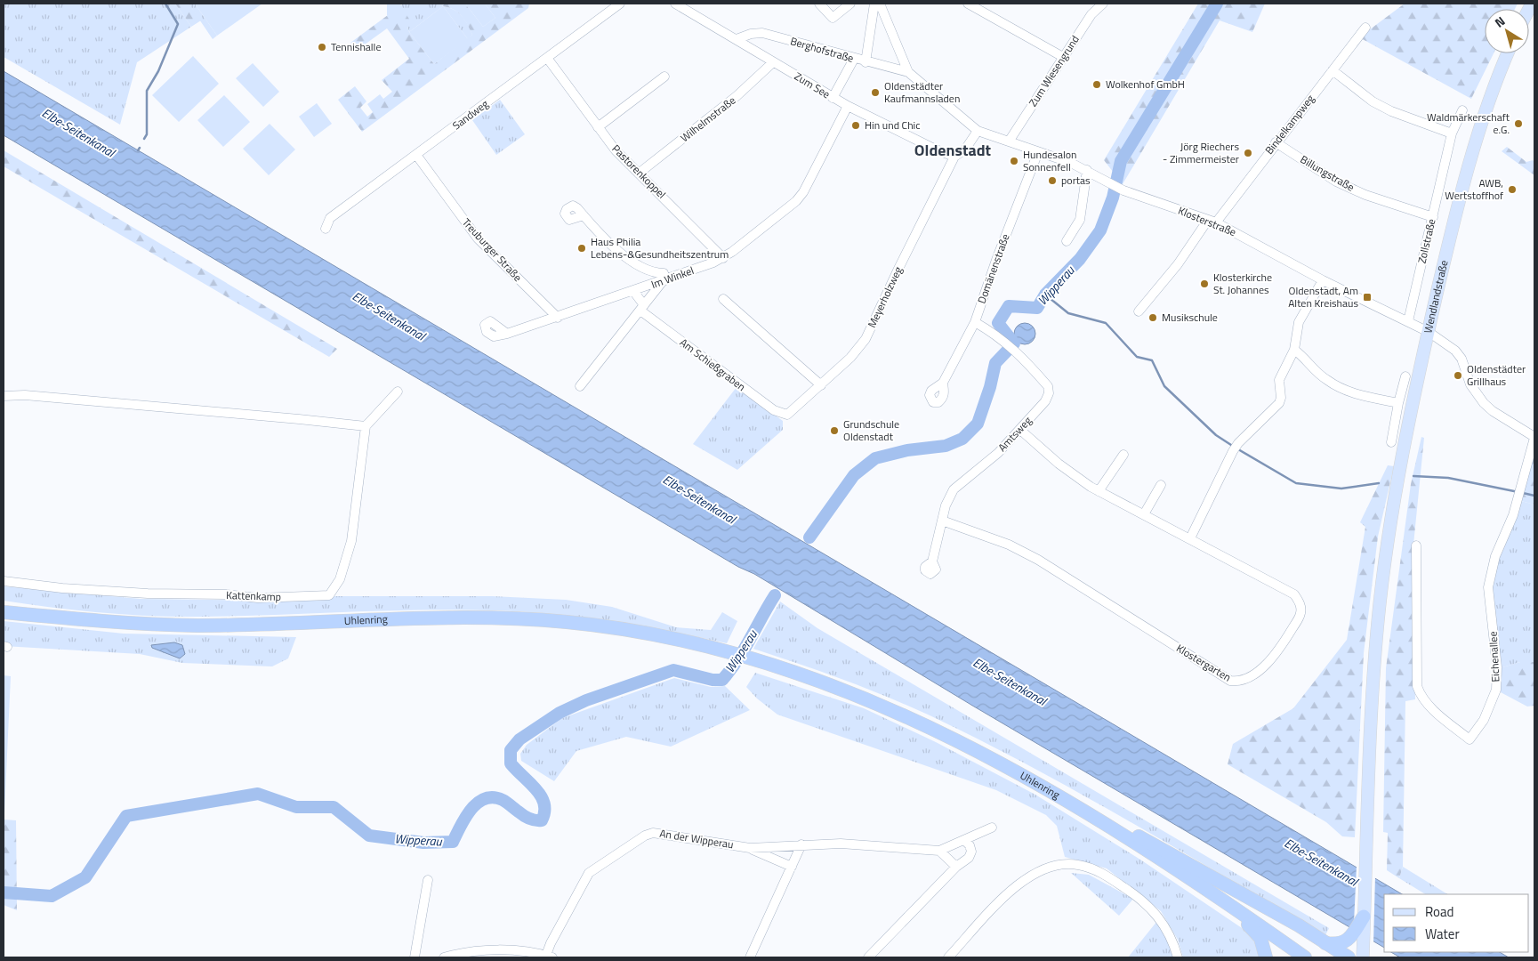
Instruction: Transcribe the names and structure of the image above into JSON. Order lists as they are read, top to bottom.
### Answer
{
  "streets": {
    "highway": ["Uhlenring"],
    "main road": ["Wendlandstraße"],
    "street": [
      "Berghofstraße",
      "Zum Wiesengrund",
      "Zum See",
      "Sandweg",
      "Wilhelmstraße",
      "Bindelkampweg",
      "Pastorenkoppel",
      "Billungstraße",
      "Klosterstraße",
      "Zollstraße",
      "Treuburger Straße",
      "Domänenstraße",
      "Im Winkel",
      "Meyerholzweg",
      "Am Schießgraben",
      "Amtsweg",
      "Kattenkamp",
      "Eichenallee",
      "Klostergarten",
      "An der Wipperau"
    ]
  },
  "crossings": [
    ["Berghofstraße", "Zum See"],
    ["Zum Wiesengrund", "Klosterstraße"],
    ["Zum See", "Wilhelmstraße"],
    ["Zum See", "Im Winkel"],
    ["Zum See", "Meyerholzweg"],
    ["Sandweg", "Pastorenkoppel"],
    ["Sandweg", "Treuburger Straße"],
    ["Wilhelmstraße", "Pastorenkoppel"],
    ["Bindelkampweg", "Billungstraße"],
    ["Bindelkampweg", "Klosterstraße"],
    ["Pastorenkoppel", "Im Winkel"],
    ["Billungstraße", "Zollstraße"],
    ["Klosterstraße", "Zollstraße"],
    ["Klosterstraße", "Domänenstraße"],
    ["Klosterstraße", "Wendlandstraße"],
    ["Klosterstraße", "Eichenallee"],
    ["Treuburger Straße", "Im Winkel"],
    ["Domänenstraße", "Amtsweg"],
    ["Im Winkel", "Am Schießgraben"],
    ["Meyerholzweg", "Am Schießgraben"],
    ["Amtsweg", "Klostergarten"]
  ],
  "districts": ["Oldenstadt"],
  "water": ["Elbe-Seitenkanal", "Wipperau"],
  "places": {
    "other": [
      "Tennishalle",
      "Wolkenhof GmbH",
      "Oldenstädter Kaufmannsladen",
      "Waldmärkerschaft e.G.",
      "Hin und Chic",
      "Jörg Riechers - Zimmermeister",
      "Hundesalon Sonnenfell",
      "portas",
      "AWB, Wertstoffhof",
      "Haus Philia Lebens-&Gesundheitszentrum",
      "Klosterkirche St. Johannes",
      "Musikschule",
      "Oldenstädter Grillhaus",
      "Grundschule Oldenstadt"
    ],
    "transit": ["Oldenstadt, Am Alten Kreishaus"]
  },
  "legend": ["Road", "Water"],
  "north": "top left"
}
